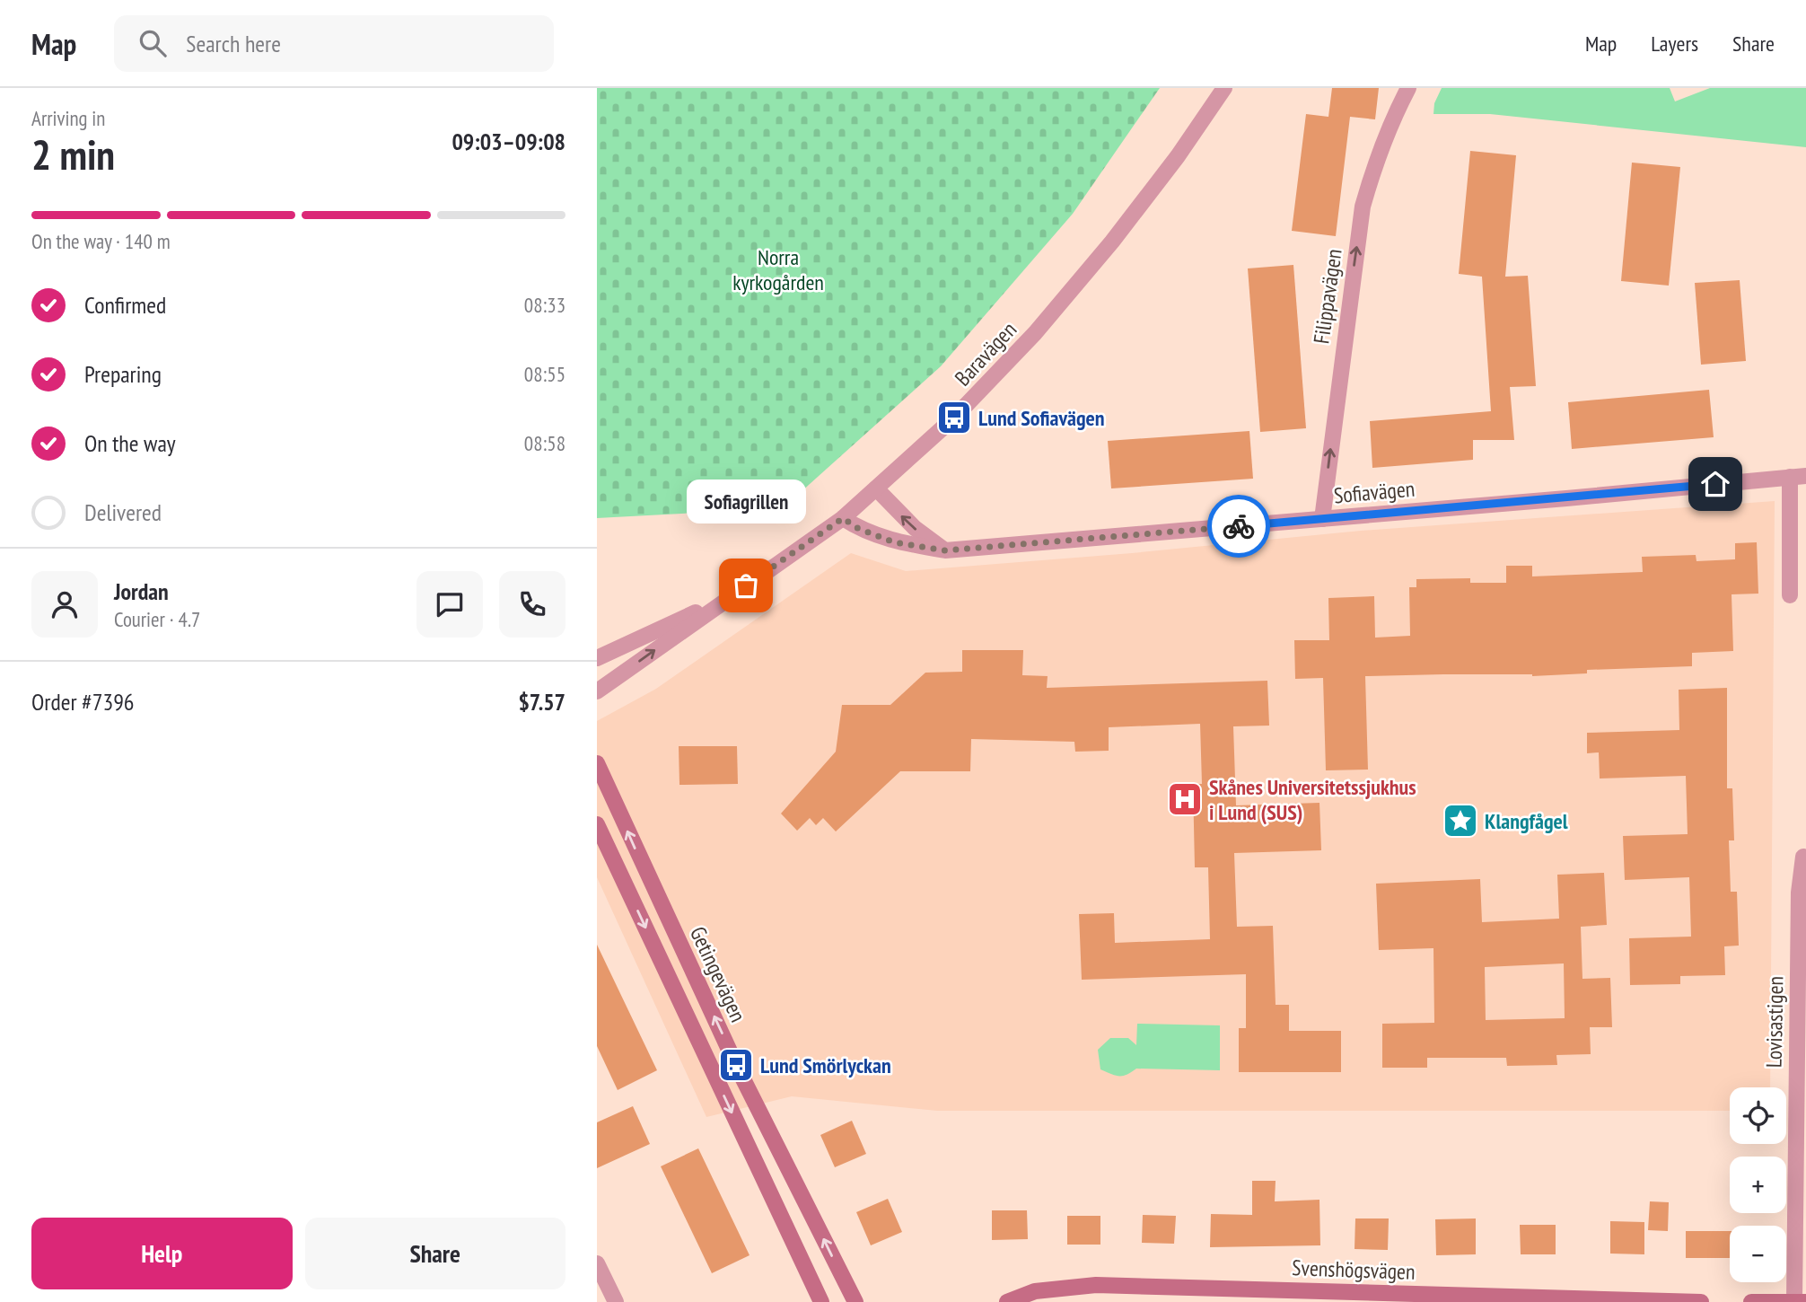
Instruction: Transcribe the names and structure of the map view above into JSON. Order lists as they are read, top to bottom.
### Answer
{
  "streets": {
    "main road": ["Getingevägen", "Svenshögsvägen"],
    "street": [
      "Filippavägen",
      "Baravägen",
      "Sofiavägen",
      "Lovisastigen"
    ]
  },
  "crossings": [
    ["Filippavägen", "Sofiavägen"],
    ["Baravägen", "Sofiavägen"]
  ],
  "one_way": ["Filippavägen"],
  "parks": ["Norra kyrkogården"],
  "places": {
    "bus stop": ["Lund Sofiavägen", "Lund Smörlyckan"],
    "other": ["Sofiagrillen"],
    "hospital": ["Skånes Universitetssjukhus i Lund (SUS)"],
    "place": ["Klangfågel"]
  },
  "page": {
    "header": "Map",
    "search": "Search here",
    "nav": ["Map", "Layers", "Share"],
    "heading": ["2 min", "Arriving in", "09:03–09:08"],
    "panel": [
      "Jordan",
      "Courier · 4.7",
      "Order #7396",
      "$7.57"
    ],
    "bar": "On the way · 140 m",
    "list": [
      ["Confirmed", "08:33"],
      ["Preparing", "08:55"],
      ["On the way", "08:58"],
      "Delivered"
    ],
    "bubble": "Sofiagrillen",
    "map_buttons": ["+", "−"],
    "buttons": ["Help", "Share"]
  }
}
